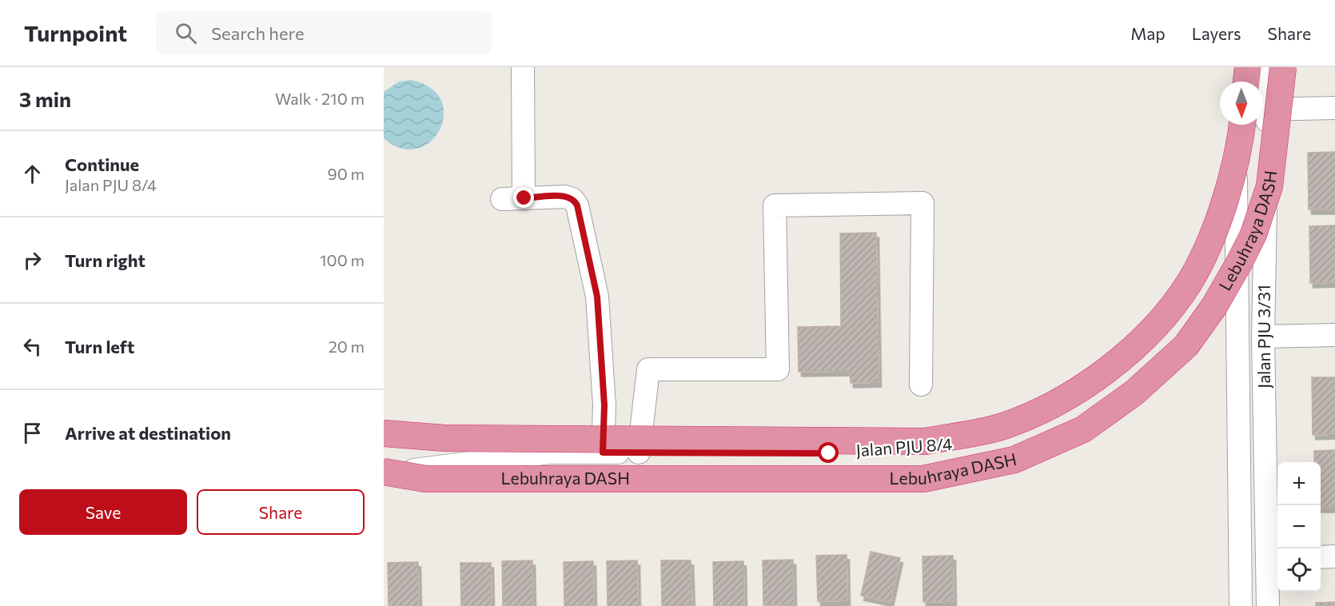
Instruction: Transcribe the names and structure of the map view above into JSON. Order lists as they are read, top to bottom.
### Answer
{
  "streets": {
    "highway": ["Lebuhraya DASH"],
    "street": ["Jalan PJU 3/31", "Jalan PJU 8/4"]
  },
  "crossings": [
    ["Lebuhraya DASH", "Jalan PJU 8/4"]
  ],
  "north": "bottom",
  "page": {
    "header": "Turnpoint",
    "search": "Search here",
    "nav": ["Map", "Layers", "Share"],
    "heading": ["3 min", "Walk · 210 m"],
    "list": [
      ["Continue", "Jalan PJU 8/4", "90 m"],
      ["Turn right", "100 m"],
      ["Turn left", "20 m"],
      "Arrive at destination"
    ],
    "map_buttons": ["+", "−"],
    "buttons": ["Save", "Share"]
  }
}
